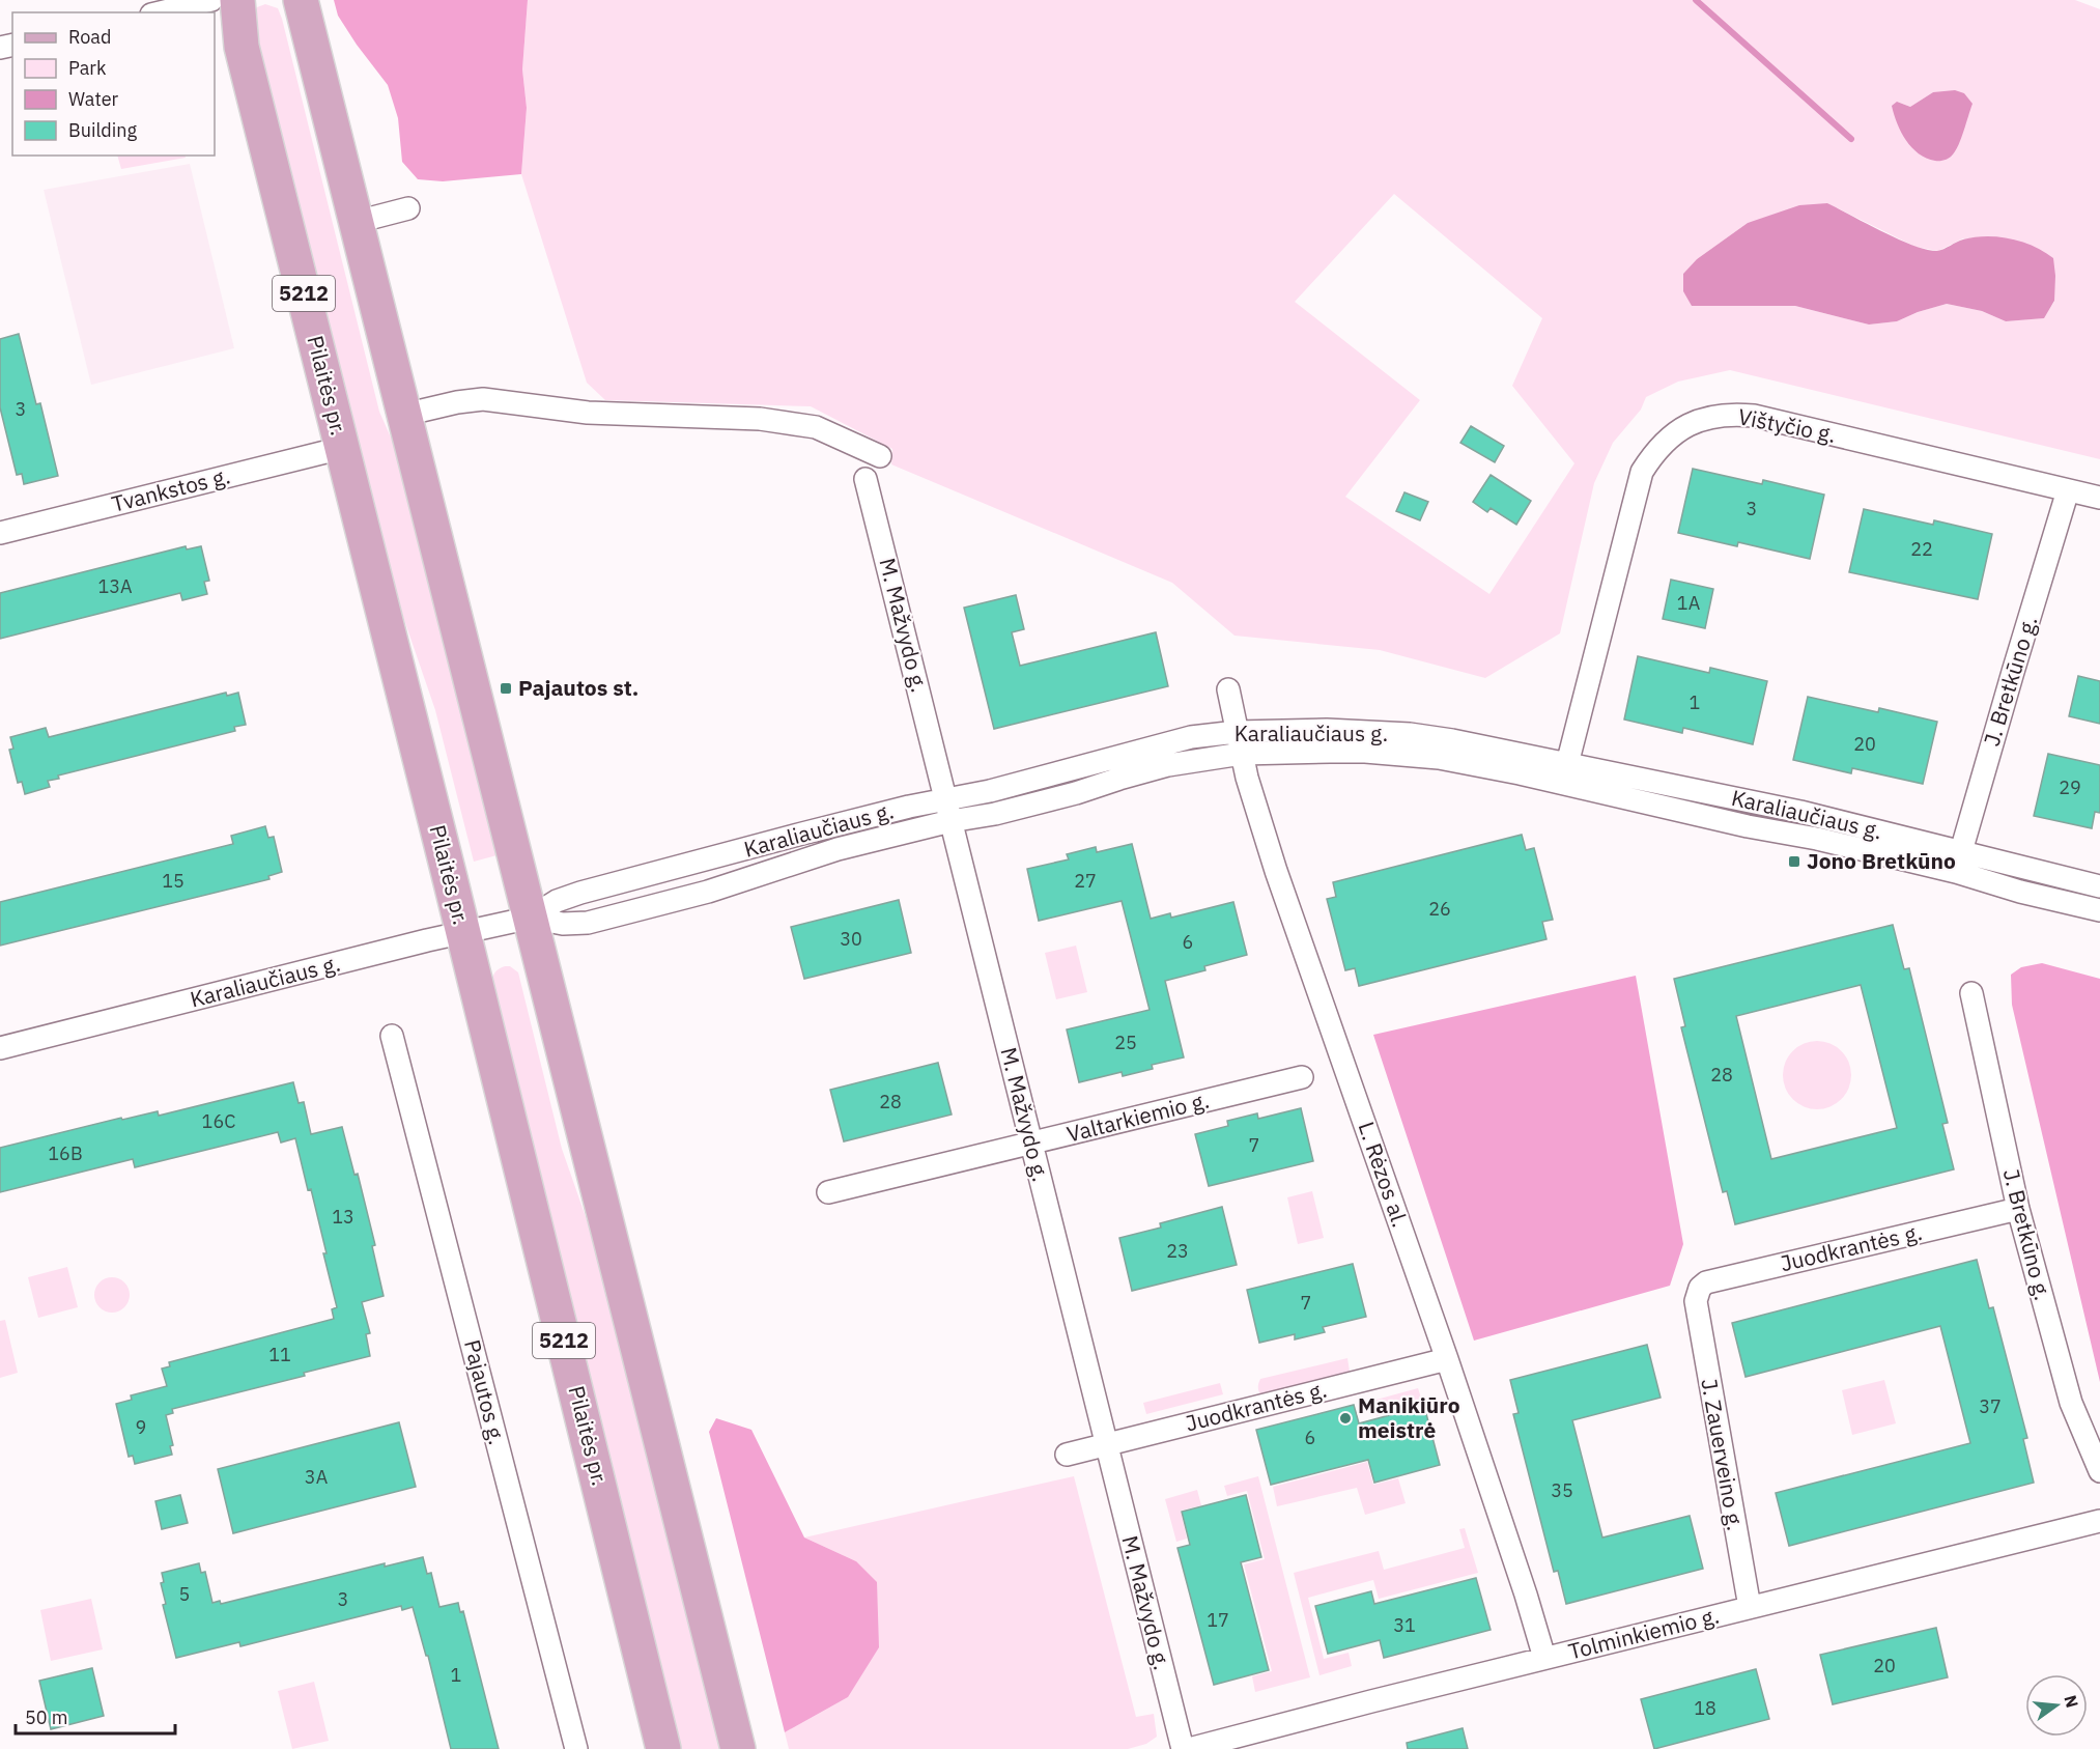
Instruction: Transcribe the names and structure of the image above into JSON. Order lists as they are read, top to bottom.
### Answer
{
  "streets": {
    "main road": ["5212", "Pilaitės pr."],
    "street": [
      "Vištyčio g.",
      "Tvankstos g.",
      "M. Mažvydo g.",
      "J. Bretkūno g.",
      "Karaliaučiaus g.",
      "Valtarkiemio g.",
      "L. Rėzos al.",
      "Juodkrantės g.",
      "Pajautos g.",
      "J. Zauerveino g.",
      "Tolminkiemio g."
    ]
  },
  "crossings": [
    ["Pilaitės pr.", "Tvankstos g."],
    ["Pilaitės pr.", "Karaliaučiaus g."],
    ["Vištyčio g.", "J. Bretkūno g."],
    ["Vištyčio g.", "Karaliaučiaus g."],
    ["M. Mažvydo g.", "Karaliaučiaus g."],
    ["M. Mažvydo g.", "Valtarkiemio g."],
    ["M. Mažvydo g.", "Juodkrantės g."],
    ["J. Bretkūno g.", "Karaliaučiaus g."],
    ["J. Bretkūno g.", "Juodkrantės g."],
    ["Karaliaučiaus g.", "L. Rėzos al."],
    ["L. Rėzos al.", "Juodkrantės g."],
    ["L. Rėzos al.", "Tolminkiemio g."],
    ["Juodkrantės g.", "J. Zauerveino g."],
    ["J. Zauerveino g.", "Tolminkiemio g."]
  ],
  "places": {
    "transit": ["Pajautos st.", "Jono Bretkūno"],
    "other": ["Manikiūro meistrė"]
  },
  "house_numbers": [
    "3",
    "3",
    "22",
    "13A",
    "1A",
    "1",
    "20",
    "29",
    "15",
    "27",
    "26",
    "30",
    "6",
    "25",
    "28",
    "28",
    "16C",
    "7",
    "16B",
    "13",
    "23",
    "7",
    "11",
    "37",
    "9",
    "6",
    "3A",
    "35",
    "5",
    "3",
    "17",
    "31",
    "20",
    "1",
    "18"
  ],
  "legend": [
    "Road",
    "Park",
    "Water",
    "Building"
  ],
  "scale_bar": "50 m",
  "north": "right"
}
